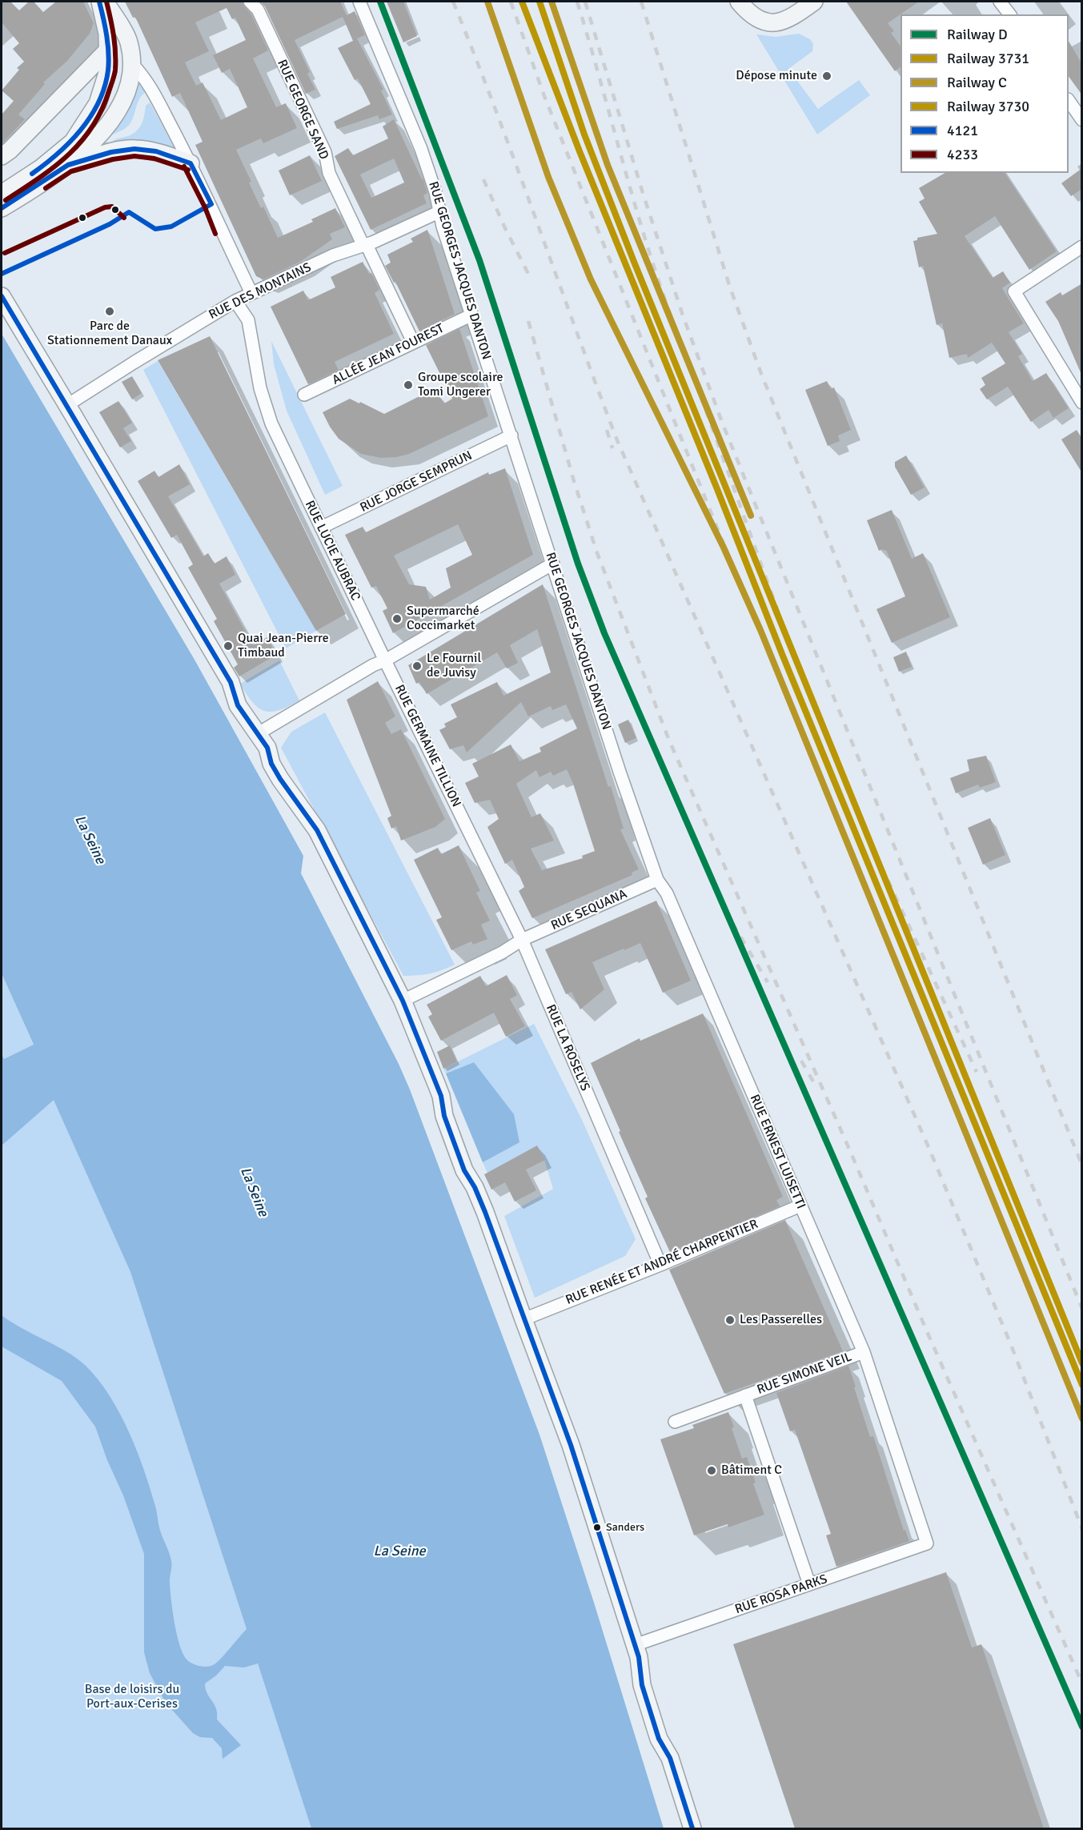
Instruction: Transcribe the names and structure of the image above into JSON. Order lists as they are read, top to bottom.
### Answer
{
  "streets": {
    "street": [
      "RUE GEORGE SAND",
      "RUE GEORGES JACQUES DANTON",
      "RUE DES MONTAINS",
      "ALLÉE JEAN FOUREST",
      "RUE JORGE SEMPRUN",
      "RUE LUCIE AUBRAC",
      "RUE GERMAINE TILLION",
      "RUE SEQUANA",
      "RUE LA ROSELYS",
      "RUE ERNEST LUISETTI",
      "RUE RENÉE ET ANDRÉ CHARPENTIER",
      "RUE SIMONE VEIL",
      "RUE ROSA PARKS"
    ]
  },
  "crossings": [
    ["RUE GEORGE SAND", "RUE DES MONTAINS"],
    ["RUE GEORGE SAND", "ALLÉE JEAN FOUREST"],
    ["RUE GEORGES JACQUES DANTON", "RUE DES MONTAINS"],
    ["RUE GEORGES JACQUES DANTON", "ALLÉE JEAN FOUREST"],
    ["RUE GEORGES JACQUES DANTON", "RUE JORGE SEMPRUN"],
    ["RUE GEORGES JACQUES DANTON", "RUE ERNEST LUISETTI"],
    ["RUE DES MONTAINS", "RUE LUCIE AUBRAC"],
    ["RUE JORGE SEMPRUN", "RUE LUCIE AUBRAC"],
    ["RUE LUCIE AUBRAC", "RUE GERMAINE TILLION"],
    ["RUE GERMAINE TILLION", "RUE LA ROSELYS"],
    ["RUE SEQUANA", "RUE LA ROSELYS"],
    ["RUE SEQUANA", "RUE ERNEST LUISETTI"],
    ["RUE LA ROSELYS", "RUE RENÉE ET ANDRÉ CHARPENTIER"],
    ["RUE ERNEST LUISETTI", "RUE RENÉE ET ANDRÉ CHARPENTIER"],
    ["RUE ERNEST LUISETTI", "RUE SIMONE VEIL"],
    ["RUE ERNEST LUISETTI", "RUE ROSA PARKS"],
    ["RUE SIMONE VEIL", "RUE ROSA PARKS"]
  ],
  "water": ["La Seine"],
  "parks": ["Base de loisirs du Port-aux-Cerises"],
  "places": [
    "Dépose minute",
    "Parc de Stationnement Danaux",
    "Groupe scolaire Tomi Ungerer",
    "Supermarché Coccimarket",
    "Quai Jean-Pierre Timbaud",
    "Le Fournil de Juvisy",
    "Les Passerelles",
    "Bâtiment C",
    "Sanders"
  ],
  "lines": [
    "rail line D",
    "rail line 3731",
    "rail line C",
    "rail line 3730",
    "transit line 4121",
    "transit line 4233"
  ],
  "legend": [
    "Railway D",
    "Railway 3731",
    "Railway C",
    "Railway 3730",
    "4121",
    "4233"
  ]
}
